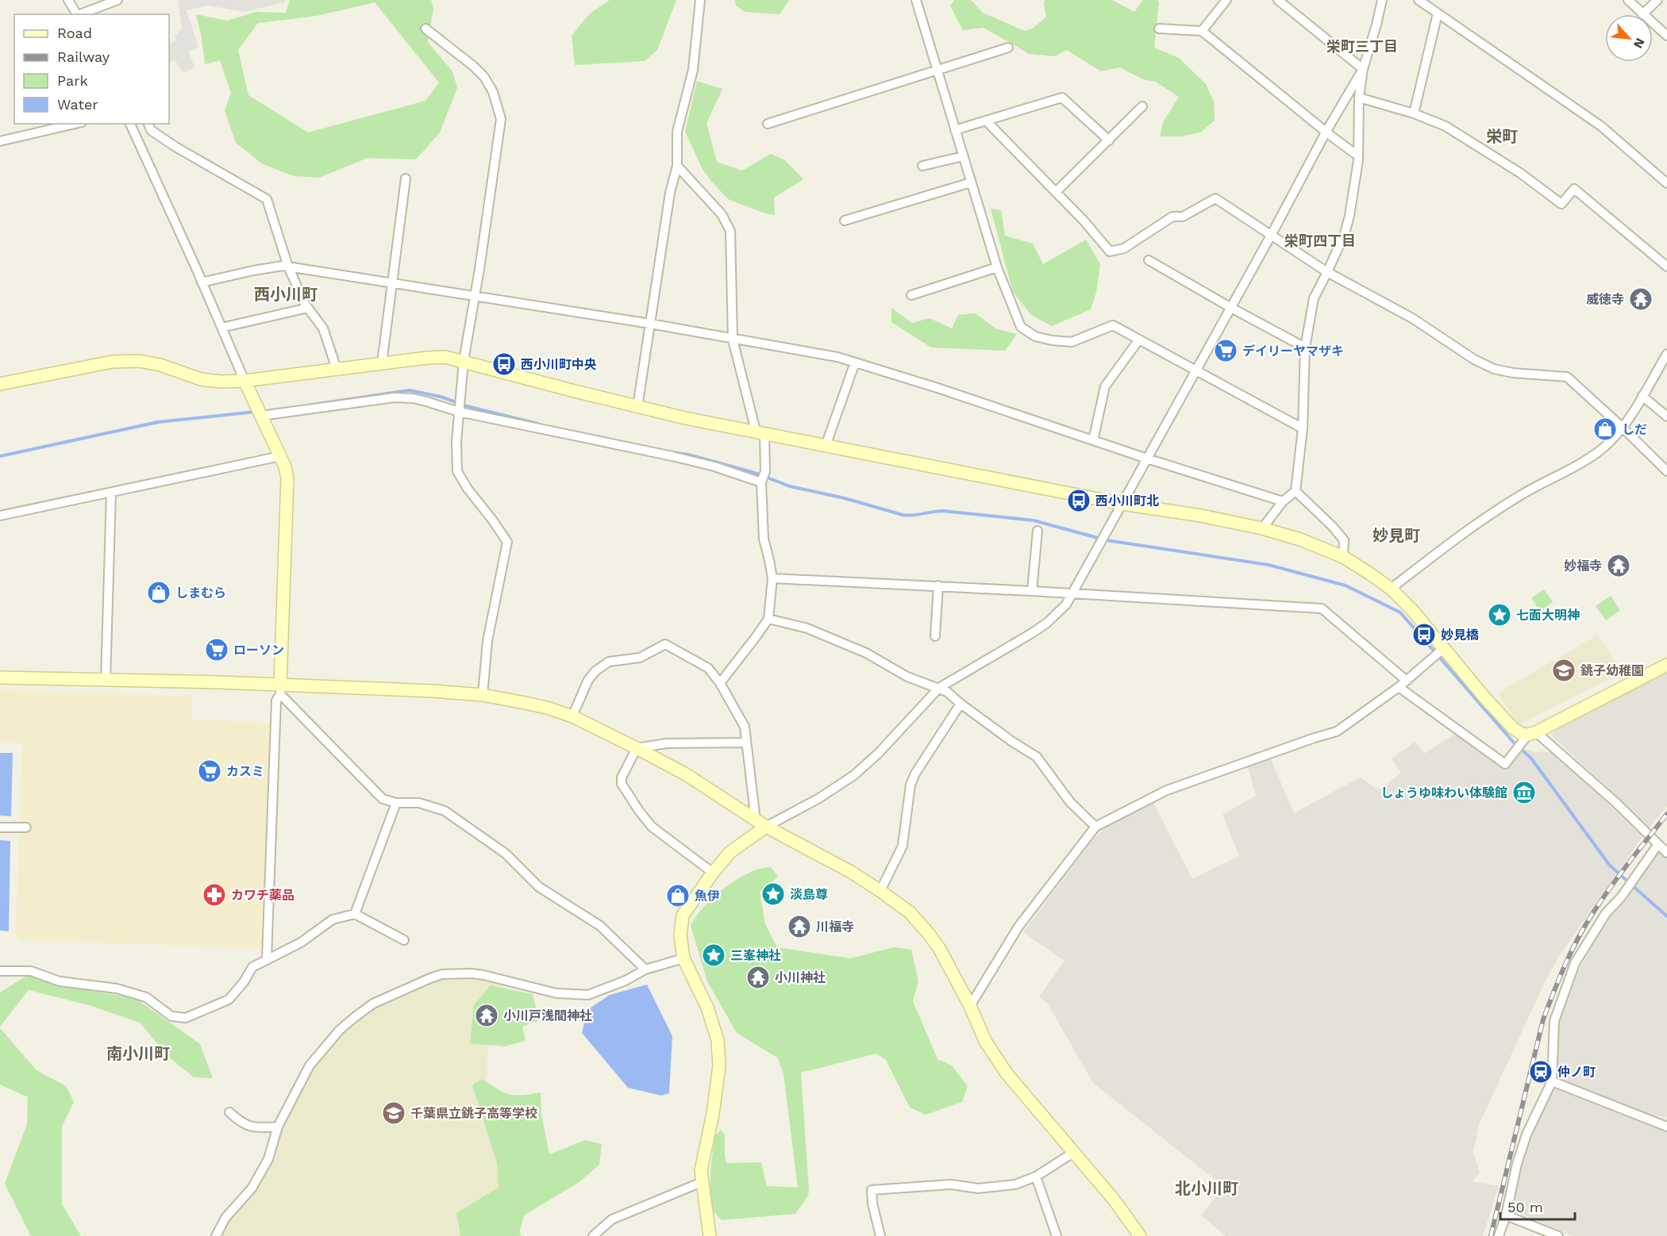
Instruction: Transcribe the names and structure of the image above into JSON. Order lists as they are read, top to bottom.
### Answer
{
  "districts": [
    "栄町三丁目",
    "栄町",
    "栄町四丁目",
    "西小川町",
    "妙見町",
    "南小川町",
    "北小川町"
  ],
  "places": {
    "temple": [
      "威徳寺",
      "妙福寺",
      "川福寺",
      "小川神社",
      "小川戸浅間神社"
    ],
    "supermarket": ["デイリーヤマザキ", "ローソン", "カスミ"],
    "bus stop": ["西小川町中央", "西小川町北", "妙見橋"],
    "shop": ["しだ", "しまむら", "魚伊"],
    "place": ["七面大明神", "淡島尊", "三峯神社"],
    "school or university": ["銚子幼稚園", "千葉県立銚子高等学校"],
    "museum": ["しょうゆ味わい体験館"],
    "pharmacy": ["カワチ薬品"],
    "station": ["仲ノ町"]
  },
  "legend": [
    "Road",
    "Railway",
    "Park",
    "Water"
  ],
  "scale_bar": "50 m",
  "north": "bottom right"
}
